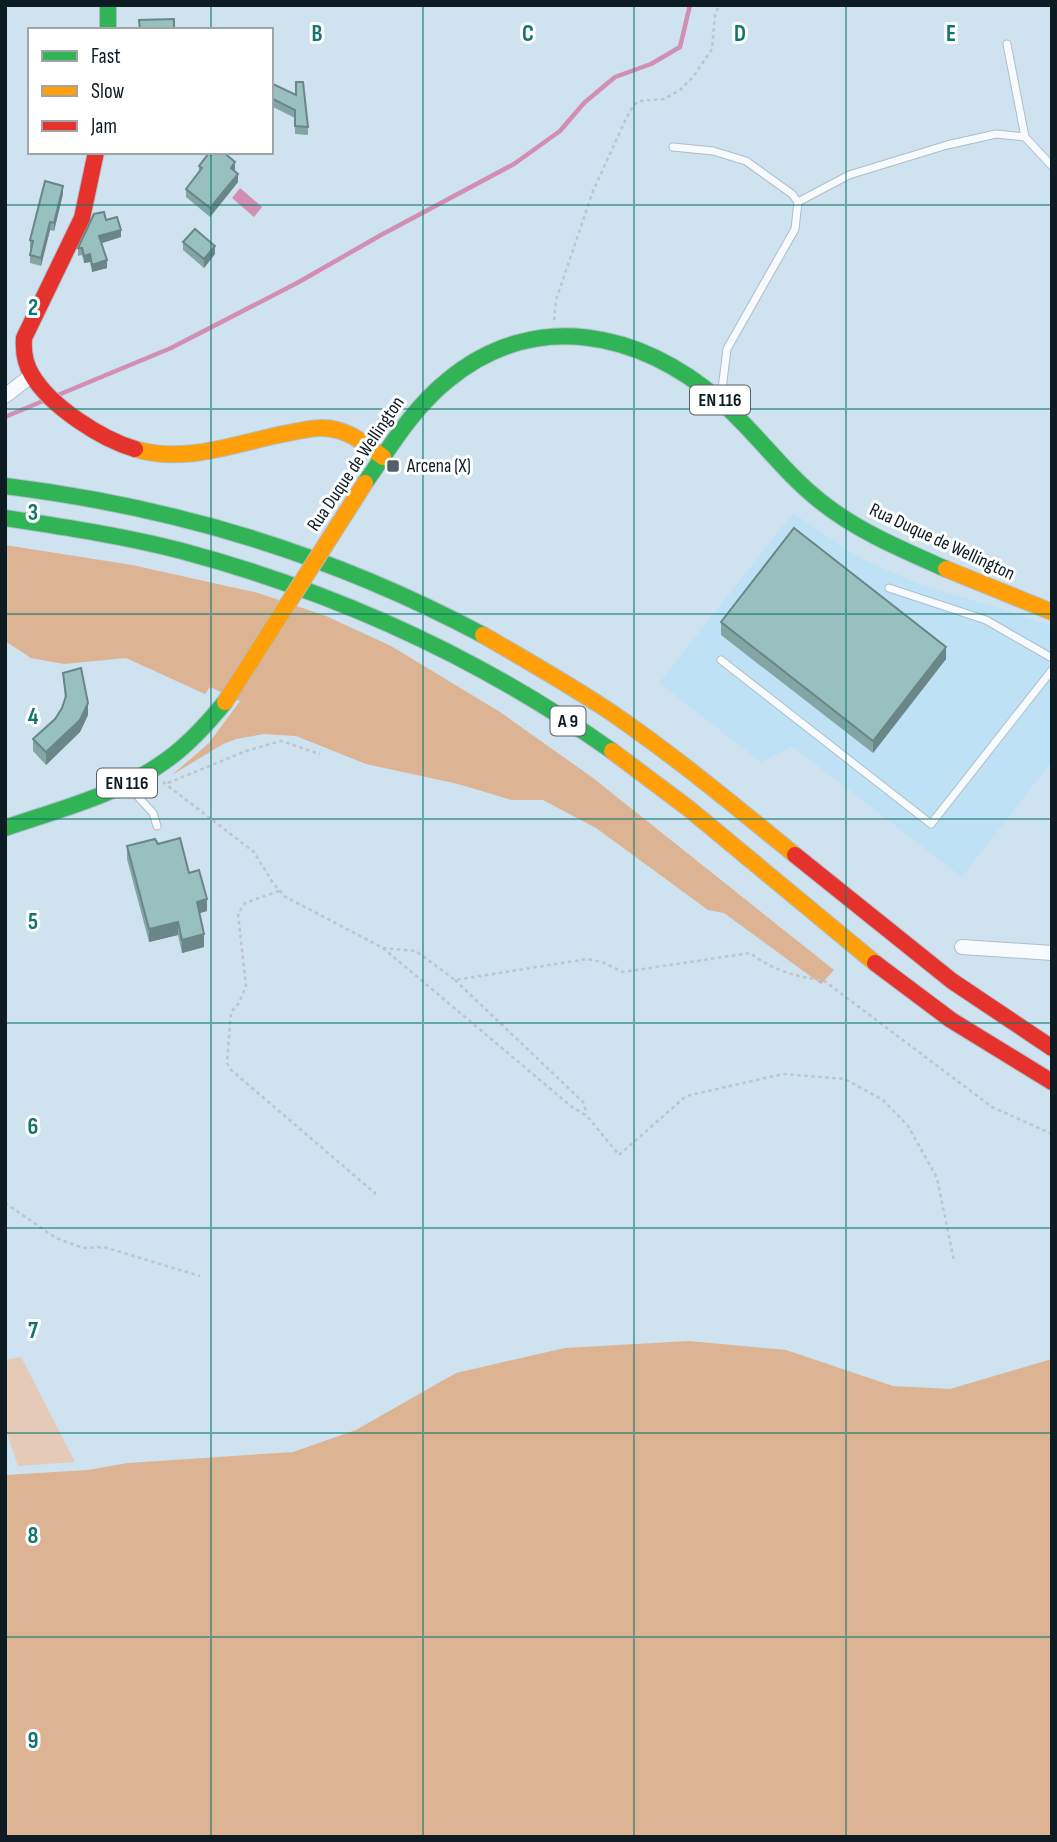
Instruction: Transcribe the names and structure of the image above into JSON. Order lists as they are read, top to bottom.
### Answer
{
  "streets": {
    "main road": ["EN 116", "Rua Duque de Wellington", "A 9"]
  },
  "places": {
    "transit": ["Arcena (X)"]
  },
  "legend": ["Fast", "Slow", "Jam"],
  "grid": {
    "columns": [
      "B",
      "C",
      "D",
      "E"
    ],
    "rows": [
      "2",
      "3",
      "4",
      "5",
      "6",
      "7",
      "8",
      "9"
    ]
  }
}
